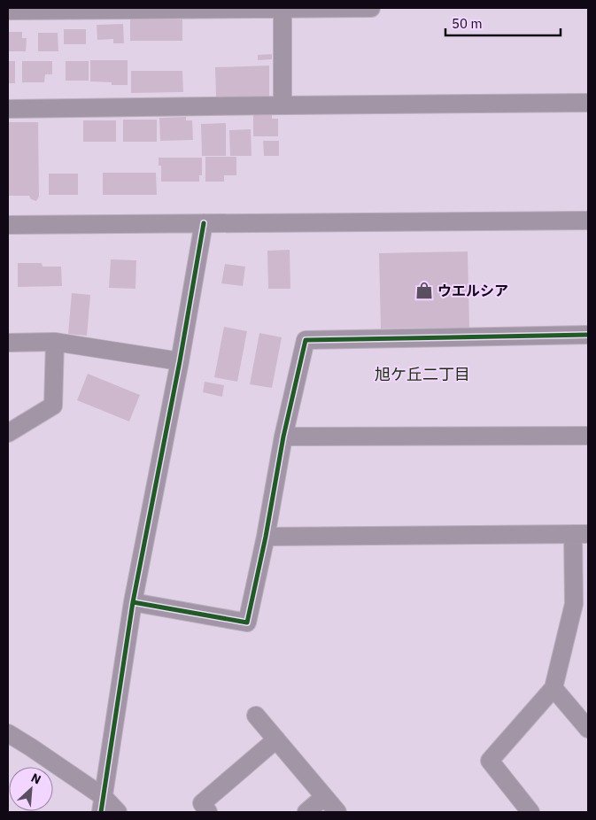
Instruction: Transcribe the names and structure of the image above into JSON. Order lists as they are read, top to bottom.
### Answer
{
  "districts": ["旭ケ丘二丁目"],
  "places": {
    "shop": ["ウエルシア"]
  },
  "scale_bar": "50 m",
  "north": "top right"
}
